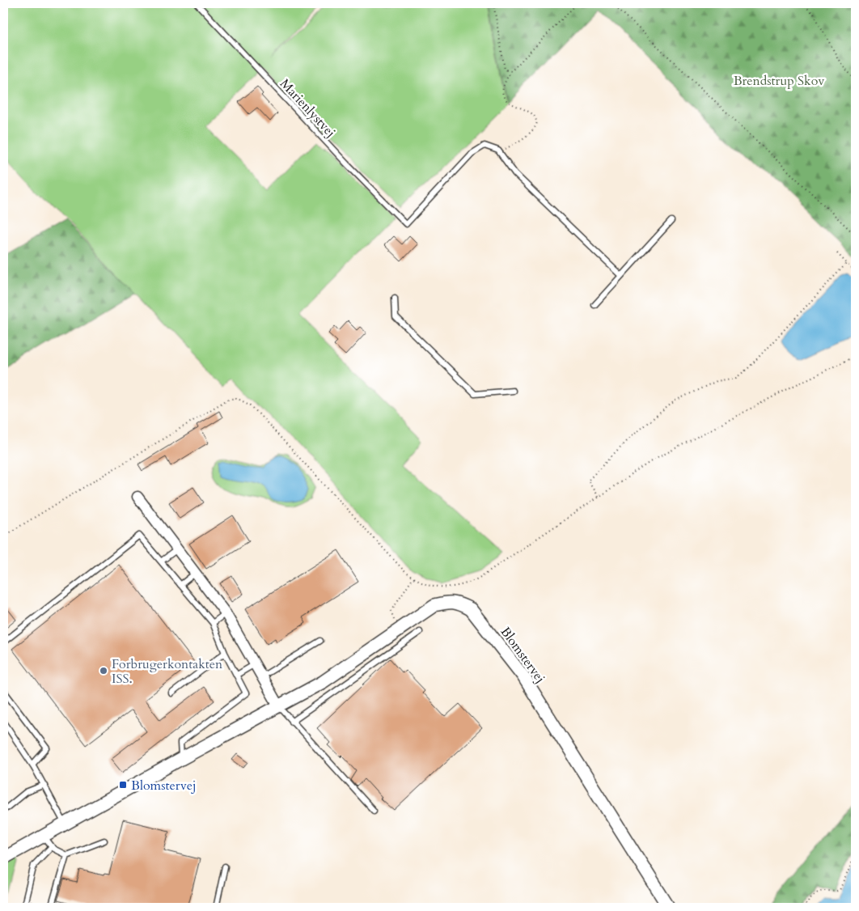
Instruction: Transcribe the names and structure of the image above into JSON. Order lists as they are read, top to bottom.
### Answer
{
  "streets": {
    "street": ["Blomstervej"],
    "lane": ["Marienlystvej"]
  },
  "parks": ["Brendstrup Skov"],
  "places": {
    "other": ["Forbrugerkontakten ISS."],
    "transit": ["Blomstervej"]
  }
}
